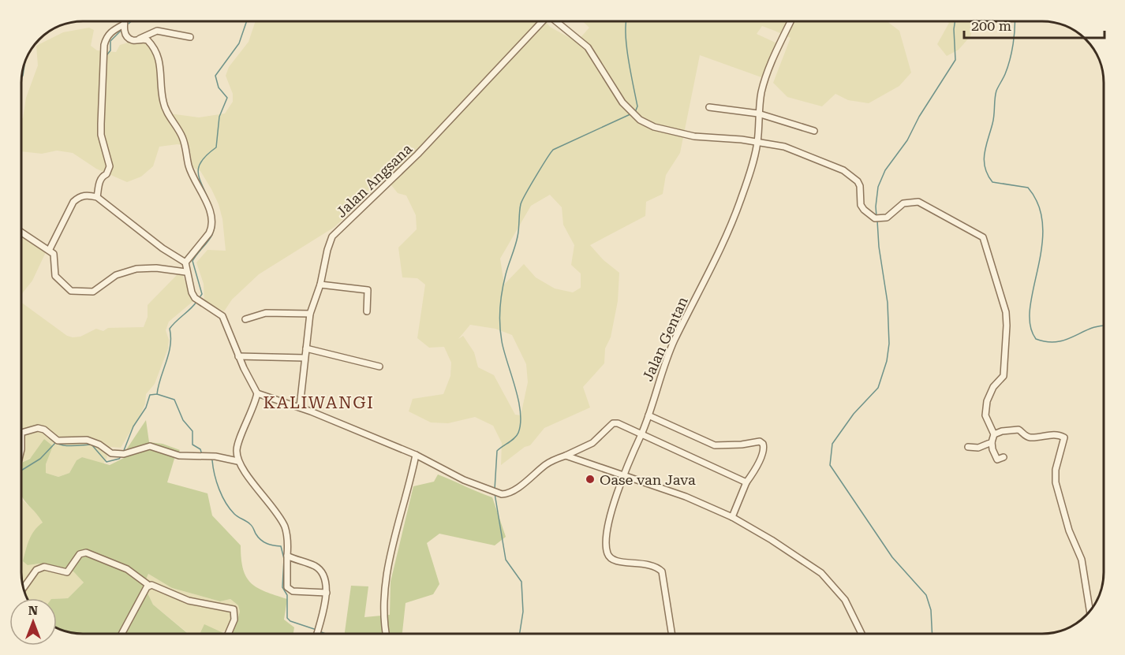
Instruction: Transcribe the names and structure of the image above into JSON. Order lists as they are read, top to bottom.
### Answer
{
  "streets": {
    "street": ["Jalan Angsana", "Jalan Gentan"]
  },
  "districts": ["KALIWANGI"],
  "places": ["Oase van Java"],
  "scale_bar": "200 m",
  "north": "top"
}
